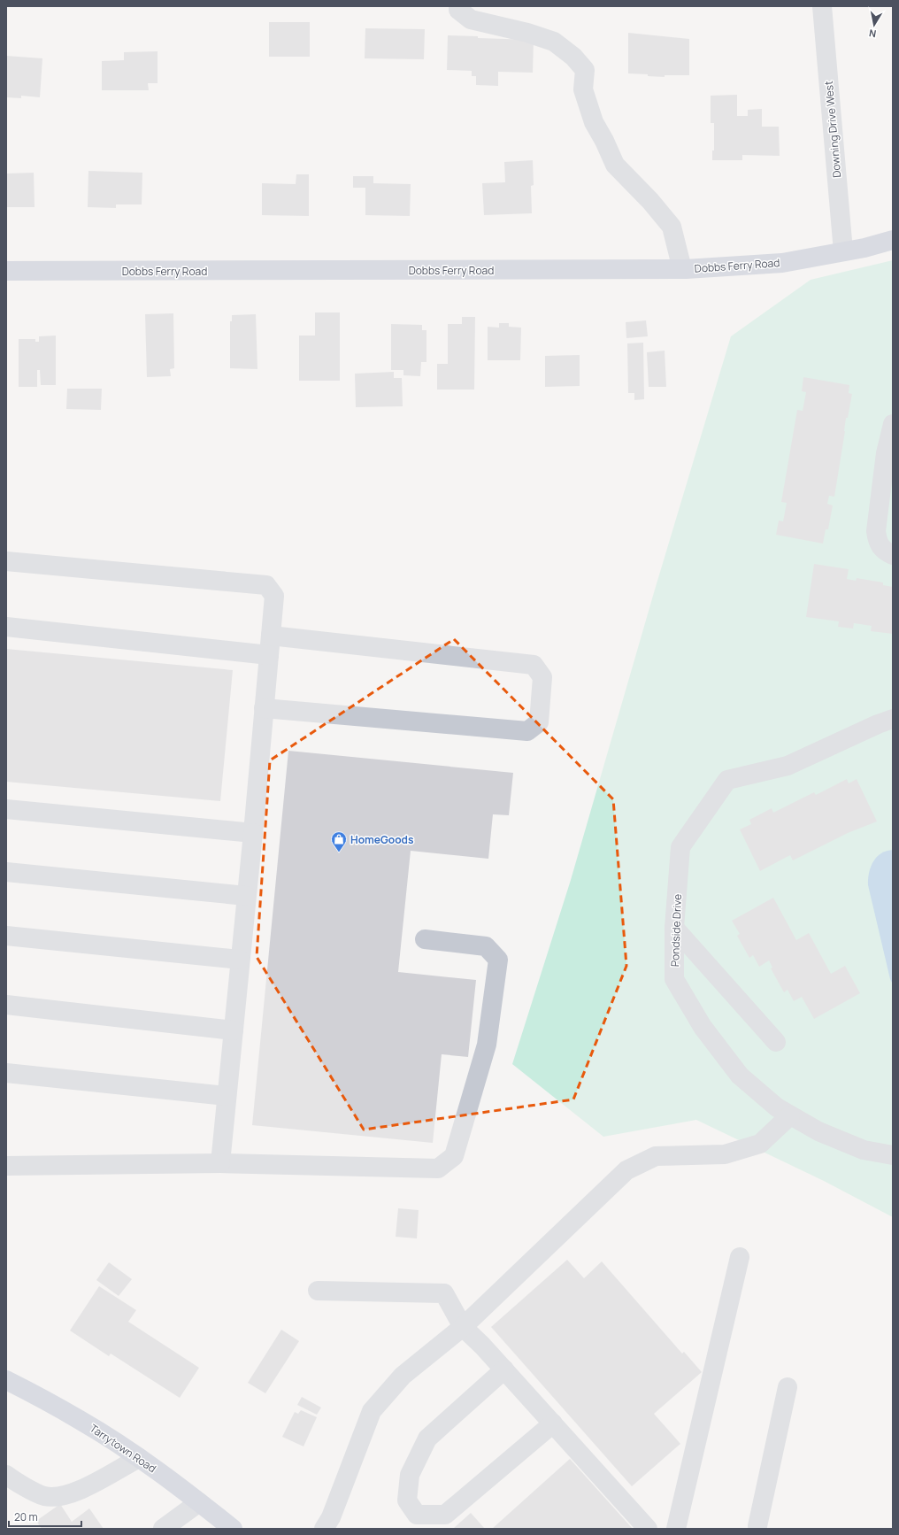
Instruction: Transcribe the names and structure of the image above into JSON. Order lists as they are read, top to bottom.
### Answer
{
  "streets": {
    "main road": ["Dobbs Ferry Road", "Tarrytown Road"],
    "street": ["Downing Drive West", "Pondside Drive"]
  },
  "crossings": [
    ["Downing Drive West", "Dobbs Ferry Road"]
  ],
  "places": {
    "shop": ["HomeGoods"]
  },
  "scale_bar": "20 m",
  "north": "bottom"
}
